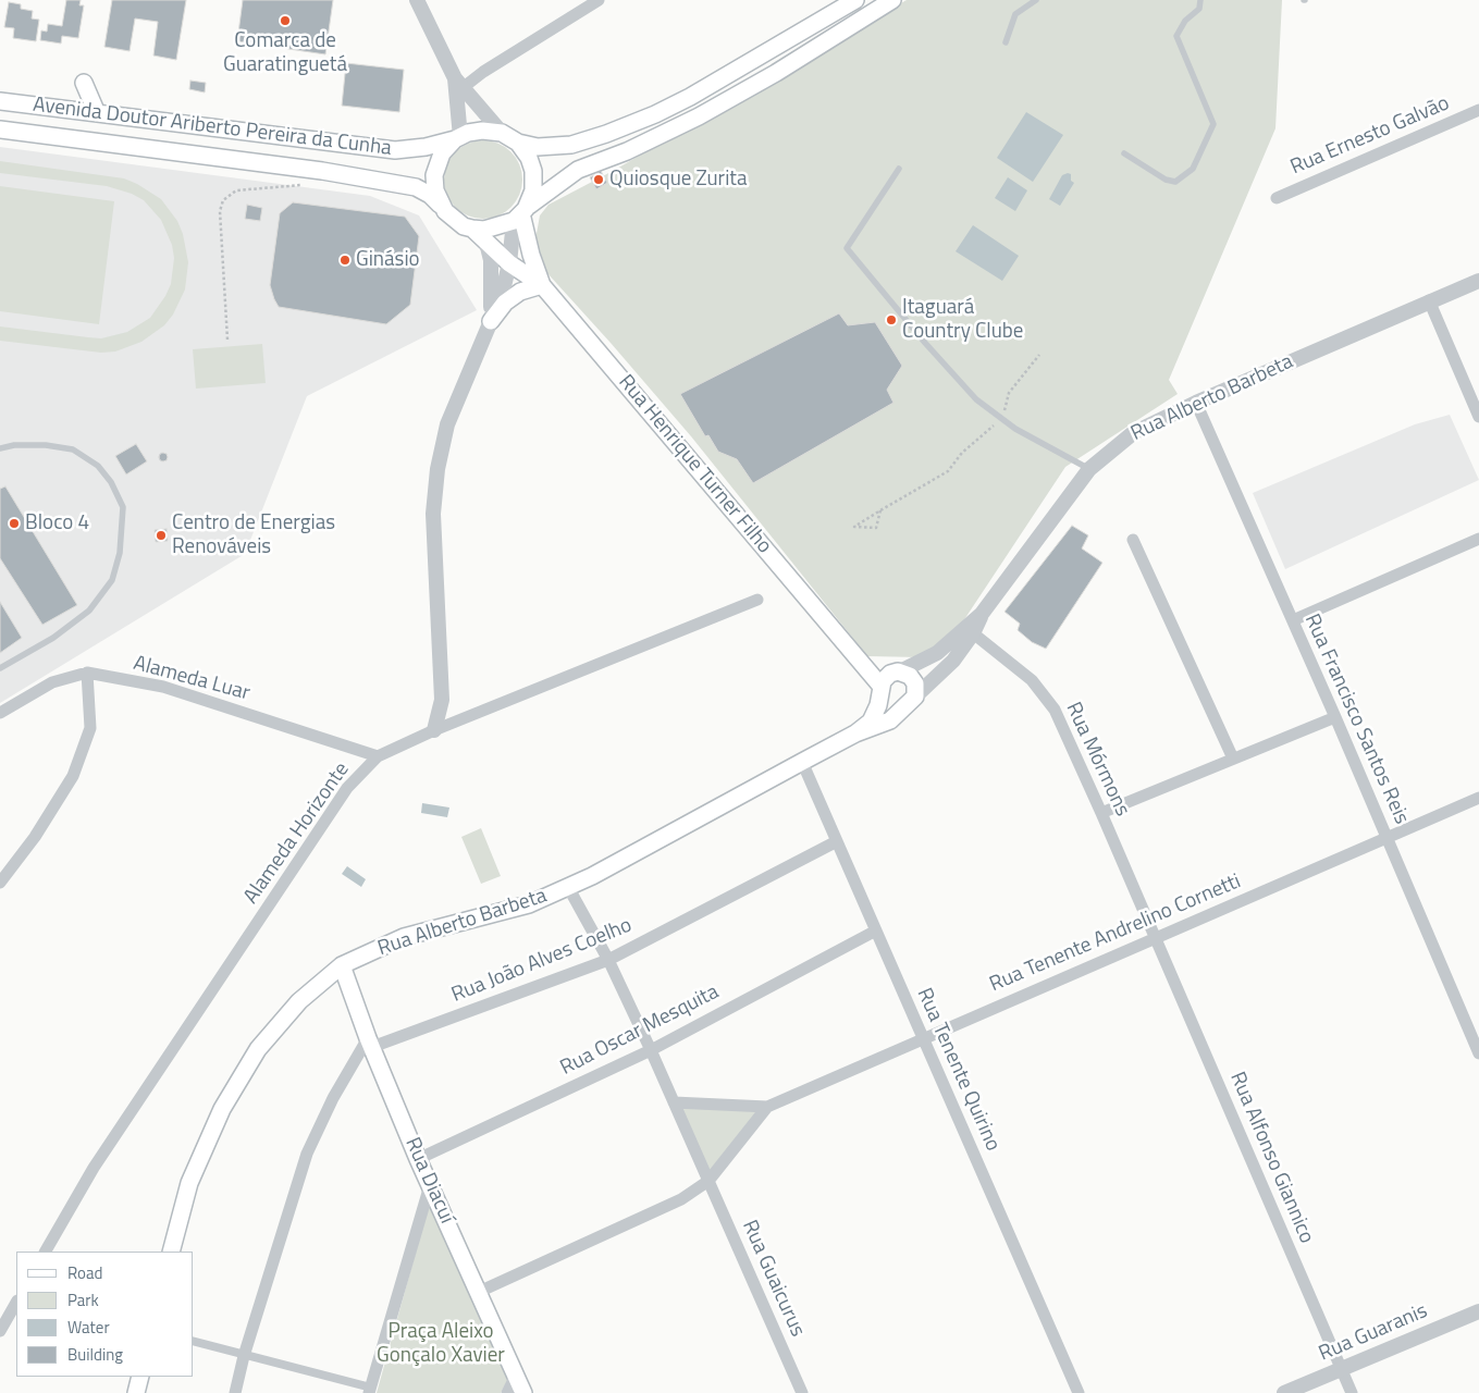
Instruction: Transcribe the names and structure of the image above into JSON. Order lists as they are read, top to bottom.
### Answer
{
  "streets": {
    "main road": [
      "Avenida Doutor Ariberto Pereira da Cunha",
      "Rua Alberto Barbeta",
      "Rua Henrique Turner Filho",
      "Rua Diacuí"
    ],
    "street": [
      "Rua Ernesto Galvão",
      "Alameda Luar",
      "Rua Francisco Santos Reis",
      "Rua Mórmons",
      "Alameda Horizonte",
      "Rua Tenente Andrelino Cornetti",
      "Rua João Alves Coelho",
      "Rua Oscar Mesquita",
      "Rua Tenente Quirino",
      "Rua Alfonso Giannico",
      "Rua Guaicurus",
      "Rua Guaranis"
    ]
  },
  "crossings": [
    ["Avenida Doutor Ariberto Pereira da Cunha", "Rua Henrique Turner Filho"],
    ["Rua Alberto Barbeta", "Rua Francisco Santos Reis"],
    ["Rua Alberto Barbeta", "Rua Mórmons"],
    ["Rua Alberto Barbeta", "Rua Tenente Quirino"],
    ["Rua Alberto Barbeta", "Rua Diacuí"],
    ["Rua Alberto Barbeta", "Rua Guaicurus"],
    ["Alameda Luar", "Alameda Horizonte"],
    ["Rua Francisco Santos Reis", "Rua Tenente Andrelino Cornetti"],
    ["Rua Mórmons", "Rua Tenente Andrelino Cornetti"],
    ["Rua Mórmons", "Rua Alfonso Giannico"],
    ["Rua Tenente Andrelino Cornetti", "Rua Tenente Quirino"],
    ["Rua Tenente Andrelino Cornetti", "Rua Alfonso Giannico"],
    ["Rua João Alves Coelho", "Rua Tenente Quirino"],
    ["Rua João Alves Coelho", "Rua Diacuí"],
    ["Rua João Alves Coelho", "Rua Guaicurus"],
    ["Rua Oscar Mesquita", "Rua Tenente Quirino"],
    ["Rua Oscar Mesquita", "Rua Diacuí"],
    ["Rua Oscar Mesquita", "Rua Guaicurus"],
    ["Rua Alfonso Giannico", "Rua Guaranis"]
  ],
  "parks": ["Praça Aleixo Gonçalo Xavier"],
  "places": [
    "Comarca de Guaratinguetá",
    "Quiosque Zurita",
    "Ginásio",
    "Itaguará Country Clube",
    "Bloco 4",
    "Centro de Energias Renováveis"
  ],
  "legend": [
    "Road",
    "Park",
    "Water",
    "Building"
  ]
}
